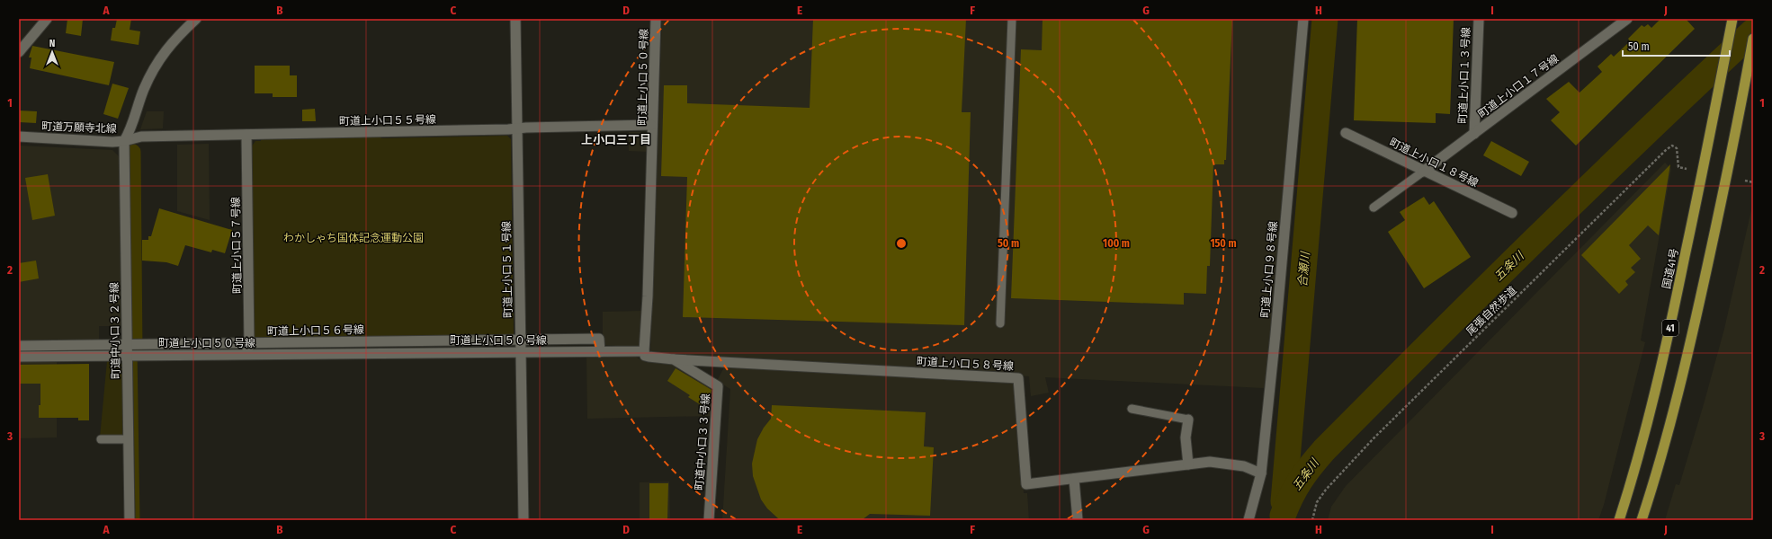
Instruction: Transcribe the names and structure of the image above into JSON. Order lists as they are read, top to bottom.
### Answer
{
  "streets": {
    "highway": ["国道41号", "41"],
    "street": [
      "町道上小口１３号線",
      "町道上小口５０号線",
      "町道上小口１７号線",
      "町道上小口５５号線",
      "町道万願寺北線",
      "町道上小口１８号線",
      "町道上小口５７号線",
      "町道上小口５１号線",
      "町道上小口９８号線",
      "町道中小口３２号線",
      "町道上小口５６号線",
      "町道上小口５８号線",
      "町道中小口３３号線"
    ],
    "path": ["尾張自然歩道"]
  },
  "crossings": [
    ["町道上小口１３号線", "町道上小口１７号線"],
    ["町道上小口５０号線", "町道上小口５５号線"],
    ["町道上小口５０号線", "町道上小口５７号線"],
    ["町道上小口５０号線", "町道上小口５１号線"],
    ["町道上小口５０号線", "町道中小口３２号線"],
    ["町道上小口５０号線", "町道上小口５６号線"],
    ["町道上小口５０号線", "町道中小口３３号線"],
    ["町道上小口１７号線", "町道上小口１８号線"],
    ["町道上小口５５号線", "町道万願寺北線"],
    ["町道上小口５５号線", "町道上小口５７号線"],
    ["町道上小口５５号線", "町道上小口５１号線"],
    ["町道上小口５５号線", "町道中小口３２号線"],
    ["町道万願寺北線", "町道中小口３２号線"],
    ["町道上小口５７号線", "町道上小口５６号線"],
    ["町道上小口５１号線", "町道上小口５６号線"],
    ["町道上小口９８号線", "町道上小口５８号線"],
    ["町道中小口３２号線", "町道上小口５６号線"],
    ["町道上小口５８号線", "町道中小口３３号線"]
  ],
  "districts": ["上小口三丁目"],
  "water": ["五条川", "合瀬川"],
  "parks": ["わかしゃち国体記念運動公園"],
  "scale_bar": "50 m",
  "north": "top",
  "grid": {
    "columns": [
      "A",
      "B",
      "C",
      "D",
      "E",
      "F",
      "G",
      "H",
      "I",
      "J"
    ],
    "rows": ["1", "2", "3"]
  },
  "rings": ["50 m", "100 m", "150 m"]
}
